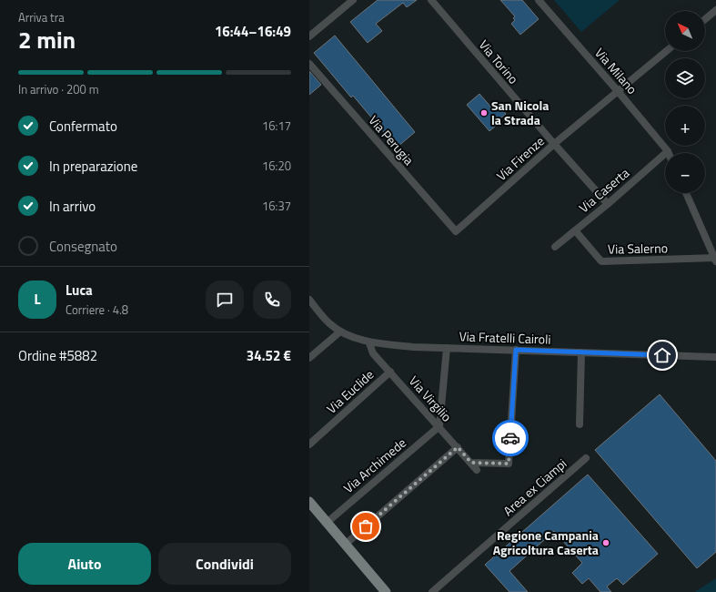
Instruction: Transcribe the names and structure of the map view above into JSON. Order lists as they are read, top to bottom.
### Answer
{
  "streets": {
    "street": [
      "Via Torino",
      "Via Milano",
      "Via Perugia",
      "Via Firenze",
      "Via Caserta",
      "Via Salerno",
      "Via Fratelli Cairoli",
      "Via Euclide",
      "Via Virgilio",
      "Via Archimede",
      "Area ex Ciampi"
    ]
  },
  "crossings": [
    ["Via Torino", "Via Firenze"],
    ["Via Torino", "Via Caserta"],
    ["Via Milano", "Via Firenze"],
    ["Via Milano", "Via Caserta"],
    ["Via Perugia", "Via Firenze"],
    ["Via Caserta", "Via Salerno"],
    ["Via Fratelli Cairoli", "Via Virgilio"],
    ["Via Euclide", "Via Virgilio"],
    ["Via Virgilio", "Via Archimede"]
  ],
  "places": ["San Nicola la Strada", "Regione Campania Agricoltura Caserta"],
  "north": "top left",
  "page": {
    "heading": ["2 min", "Arriva tra", "16:44–16:49"],
    "panel": [
      "Luca",
      "Corriere · 4.8",
      "Ordine #5882",
      "34.52 €"
    ],
    "map_buttons": ["+", "−"],
    "bar": "In arrivo · 200 m",
    "list": [
      ["Confermato", "16:17"],
      ["In preparazione", "16:20"],
      ["In arrivo", "16:37"],
      "Consegnato"
    ],
    "round": "L",
    "buttons": ["Aiuto", "Condividi"]
  }
}
